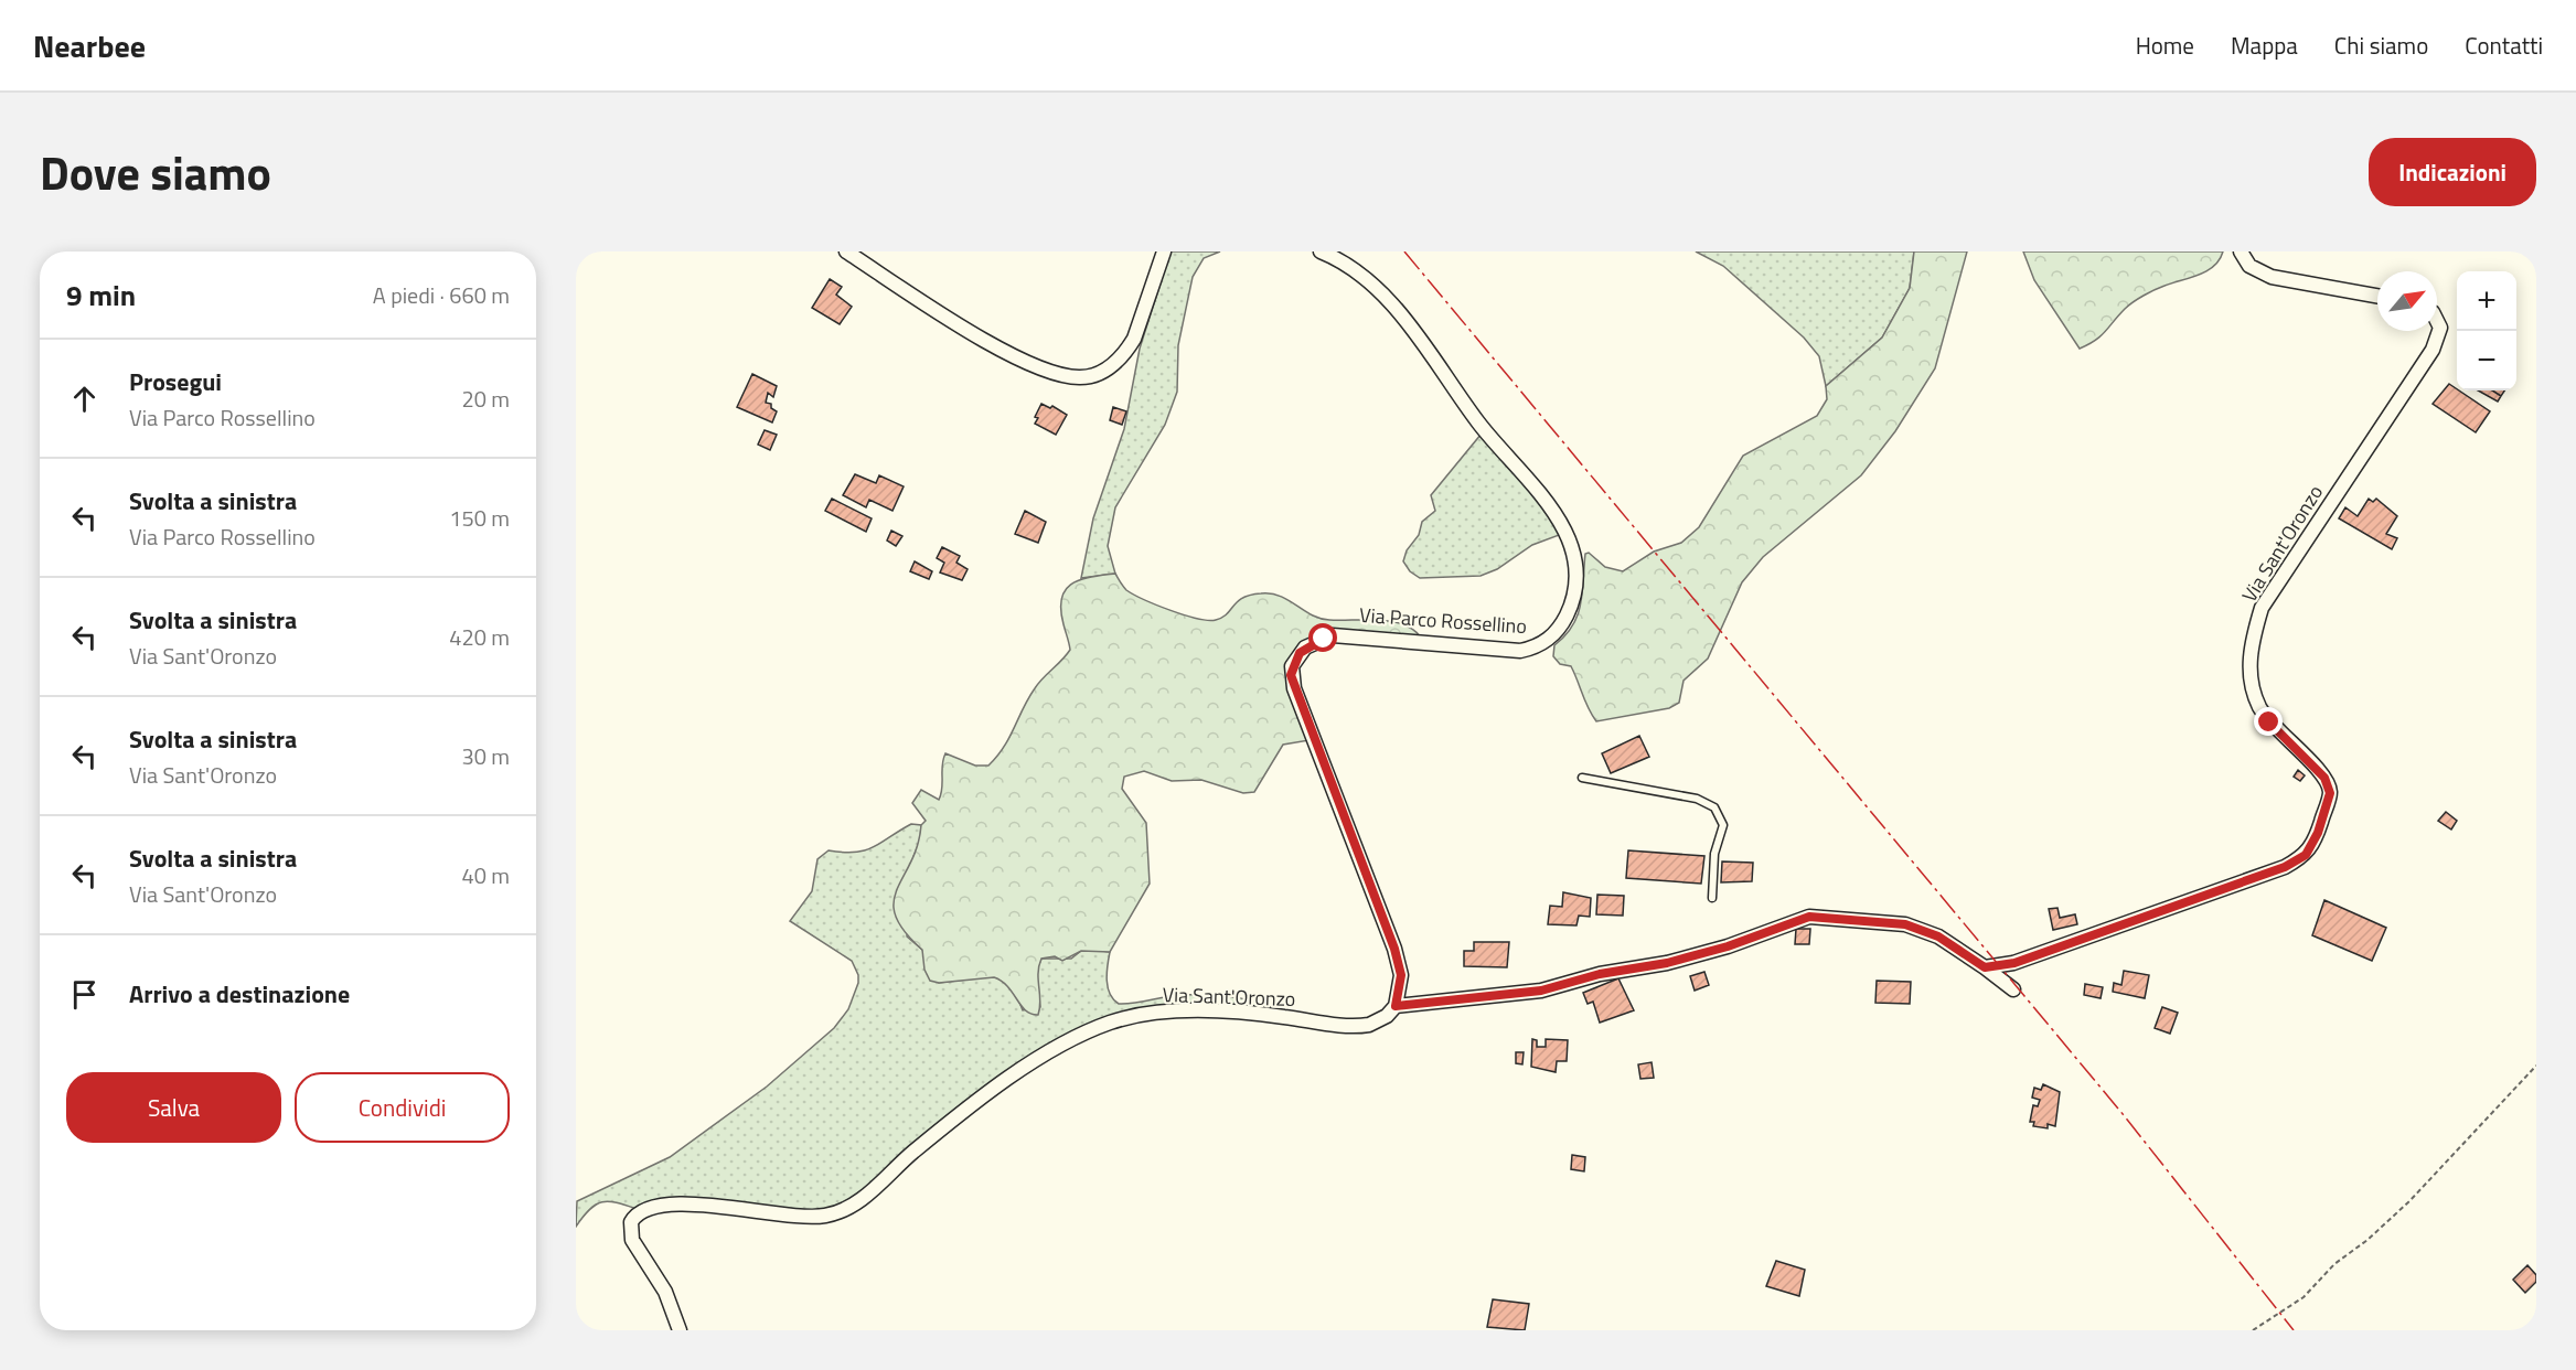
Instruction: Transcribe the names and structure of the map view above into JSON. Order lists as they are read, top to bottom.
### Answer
{
  "streets": {
    "street": ["Via Sant'Oronzo", "Via Parco Rossellino"]
  },
  "crossings": [
    ["Via Sant'Oronzo", "Via Parco Rossellino"]
  ],
  "north": "top right",
  "page": {
    "header": "Nearbee",
    "nav": [
      "Home",
      "Mappa",
      "Chi siamo",
      "Contatti"
    ],
    "title": "Dove siamo",
    "buttons": [
      "Indicazioni",
      ["Salva", "Condividi"]
    ],
    "heading": ["9 min", "A piedi · 660 m"],
    "map_buttons": ["+", "−"],
    "list": [
      ["Prosegui", "Via Parco Rossellino", "20 m"],
      ["Svolta a sinistra", "Via Parco Rossellino", "150 m"],
      ["Svolta a sinistra", "Via Sant'Oronzo", "420 m"],
      ["Svolta a sinistra", "Via Sant'Oronzo", "30 m"],
      ["Svolta a sinistra", "Via Sant'Oronzo", "40 m"],
      "Arrivo a destinazione"
    ]
  }
}
